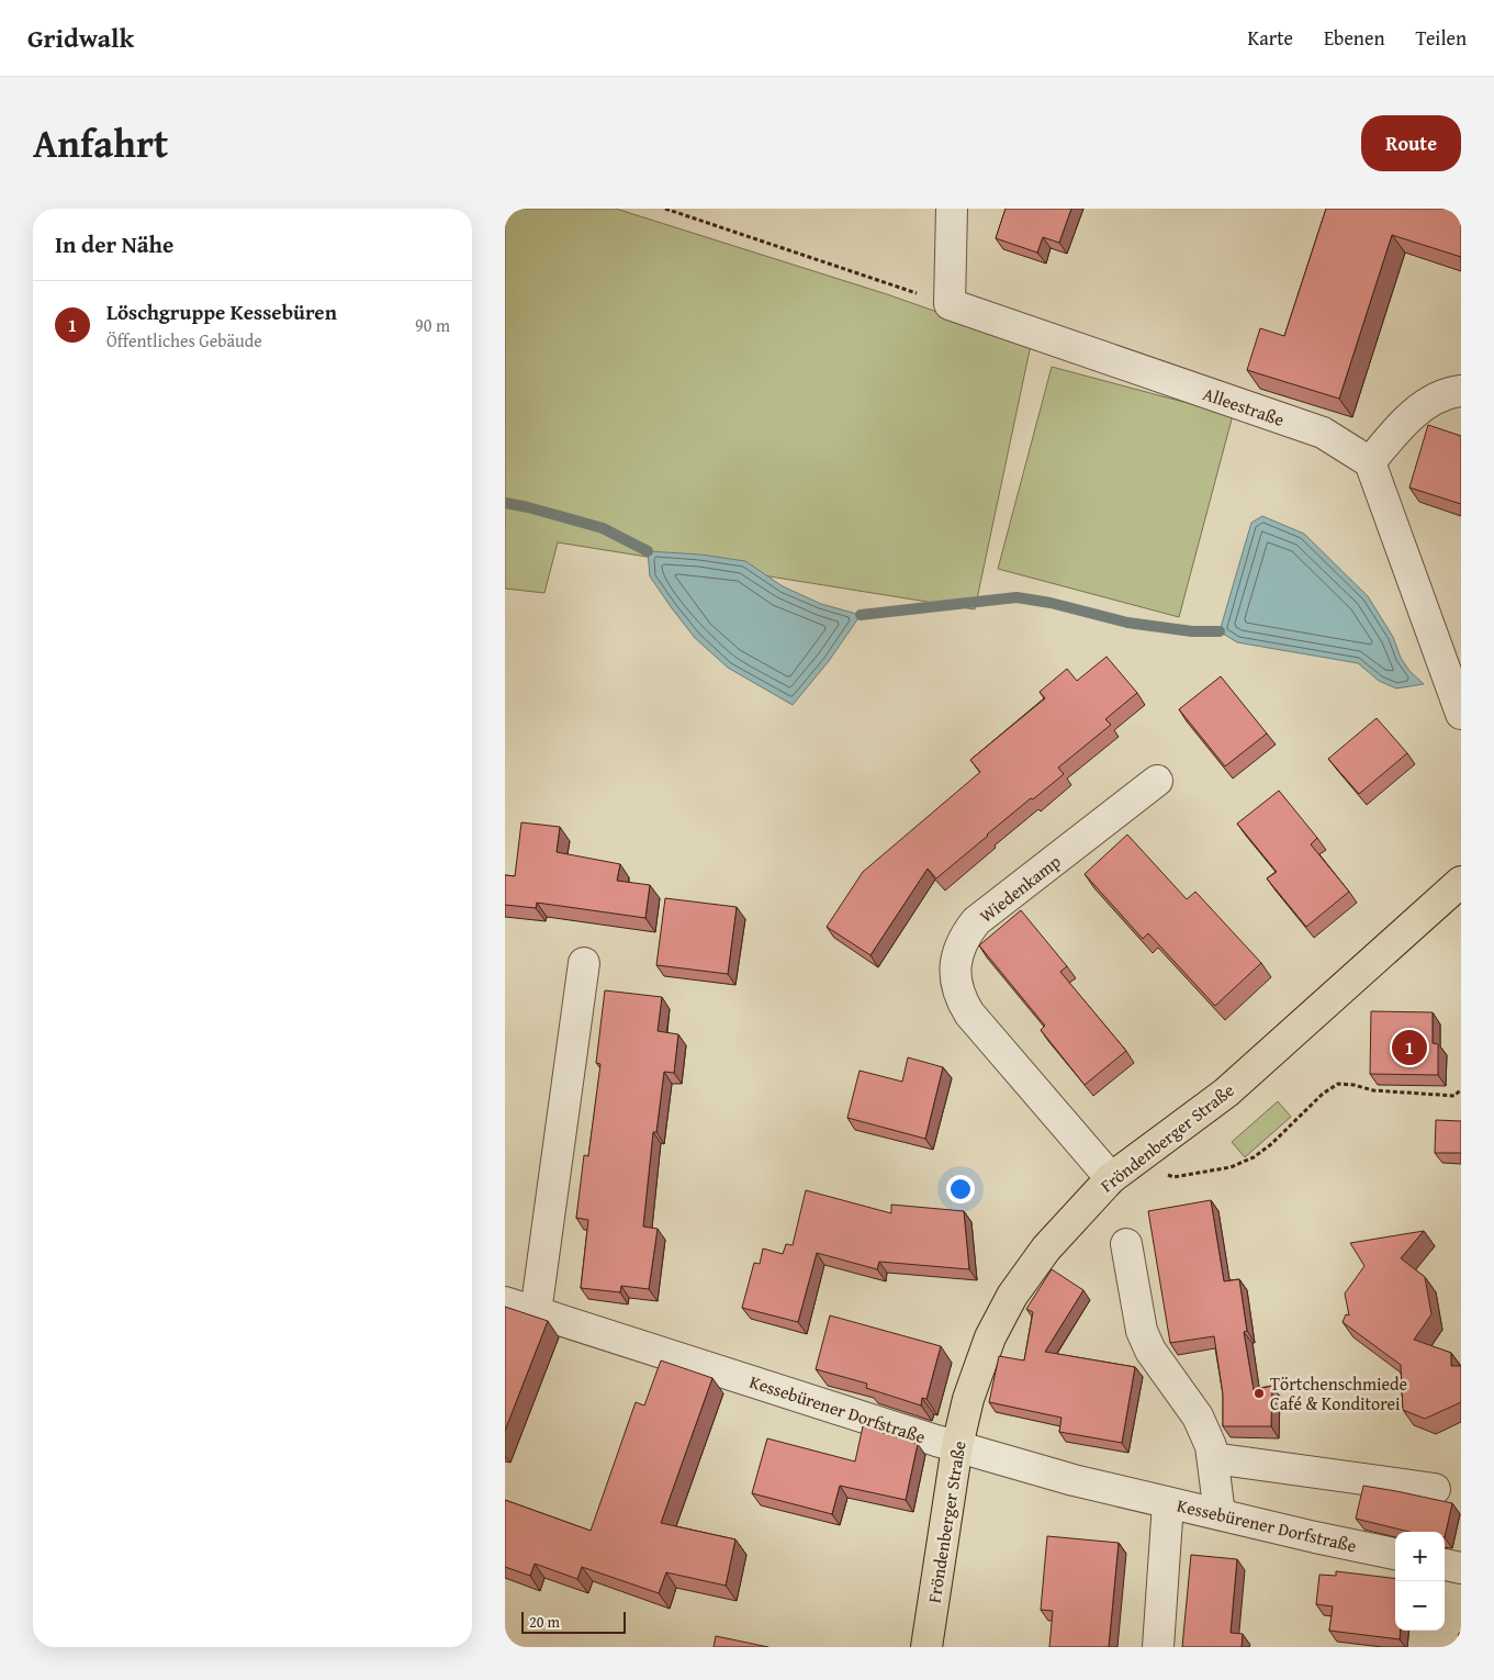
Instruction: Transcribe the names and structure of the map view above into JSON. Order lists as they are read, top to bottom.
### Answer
{
  "streets": {
    "main road": ["Fröndenberger Straße"],
    "street": ["Alleestraße", "Wiedenkamp", "Kessebürener Dorfstraße"]
  },
  "crossings": [
    ["Wiedenkamp", "Fröndenberger Straße"],
    ["Fröndenberger Straße", "Kessebürener Dorfstraße"]
  ],
  "places": ["Törtchenschmiede Café & Konditorei"],
  "scale_bar": "20 m",
  "page": {
    "header": "Gridwalk",
    "nav": ["Karte", "Ebenen", "Teilen"],
    "title": "Anfahrt",
    "buttons": "Route",
    "heading": "In der Nähe",
    "list": [
      {
        "mark": "1",
        "name": "Löschgruppe Kessebüren",
        "note": "Öffentliches Gebäude",
        "value": "90 m"
      }
    ],
    "pins": "1",
    "map_buttons": ["+", "−"],
    "scale": "20 m"
  }
}
